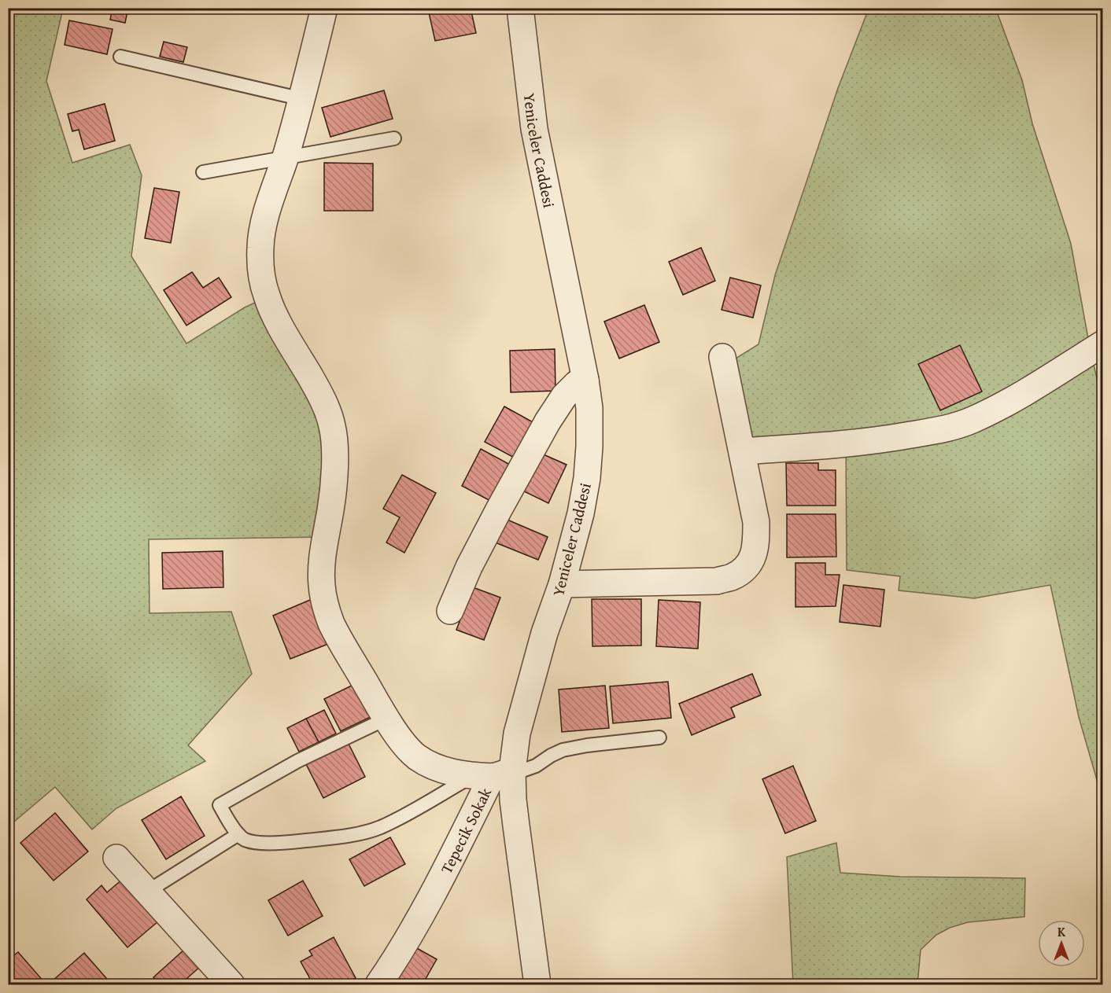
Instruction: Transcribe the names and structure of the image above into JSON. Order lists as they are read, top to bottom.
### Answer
{
  "streets": {
    "street": ["Yeniceler Caddesi", "Tepecik Sokak"]
  },
  "crossings": [
    ["Yeniceler Caddesi", "Tepecik Sokak"]
  ],
  "north": "top"
}
